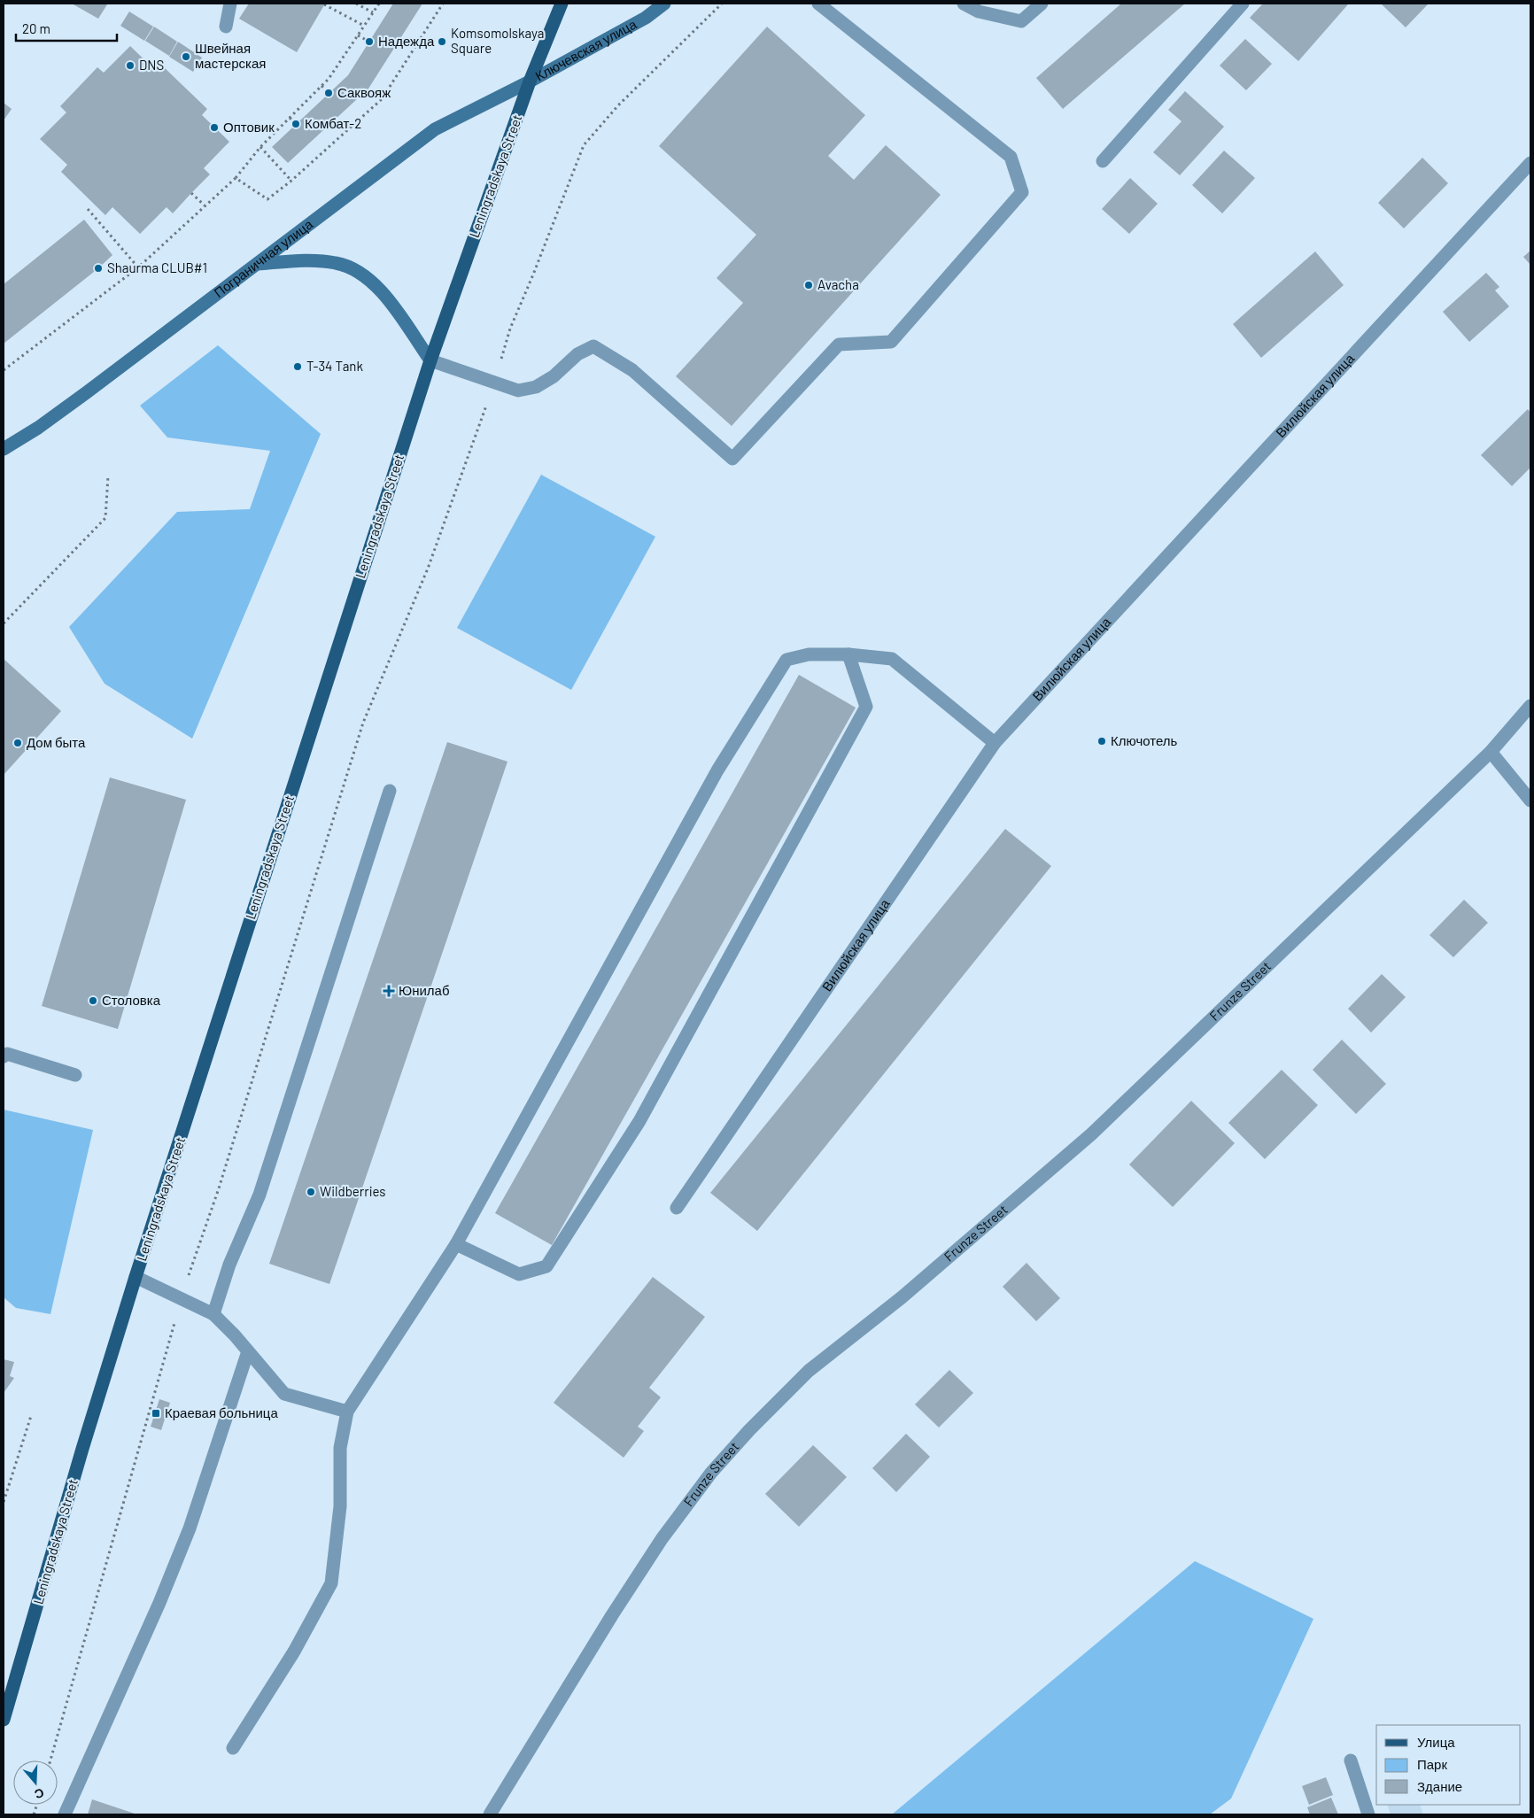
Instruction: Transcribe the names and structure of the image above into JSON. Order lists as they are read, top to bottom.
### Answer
{
  "streets": {
    "main road": ["Ключевская улица", "Leningradskaya Street", "Пограничная улица"],
    "street": ["Вилюйская улица", "Frunze Street"]
  },
  "crossings": [
    ["Ключевская улица", "Leningradskaya Street"],
    ["Ключевская улица", "Пограничная улица"],
    ["Leningradskaya Street", "Пограничная улица"]
  ],
  "places": {
    "other": [
      "Надежда",
      "Komsomolskaya Square",
      "Швейная мастерская",
      "DNS",
      "Саквояж",
      "Комбат-2",
      "Оптовик",
      "Shaurma CLUB#1",
      "Avacha",
      "T-34 Tank",
      "Ключотель",
      "Дом быта",
      "Столовка",
      "Wildberries"
    ],
    "health": ["Юнилаб"],
    "transit": ["Краевая больница"]
  },
  "legend": ["Улица", "Парк", "Здание"],
  "scale_bar": "20 m",
  "north": "bottom"
}
